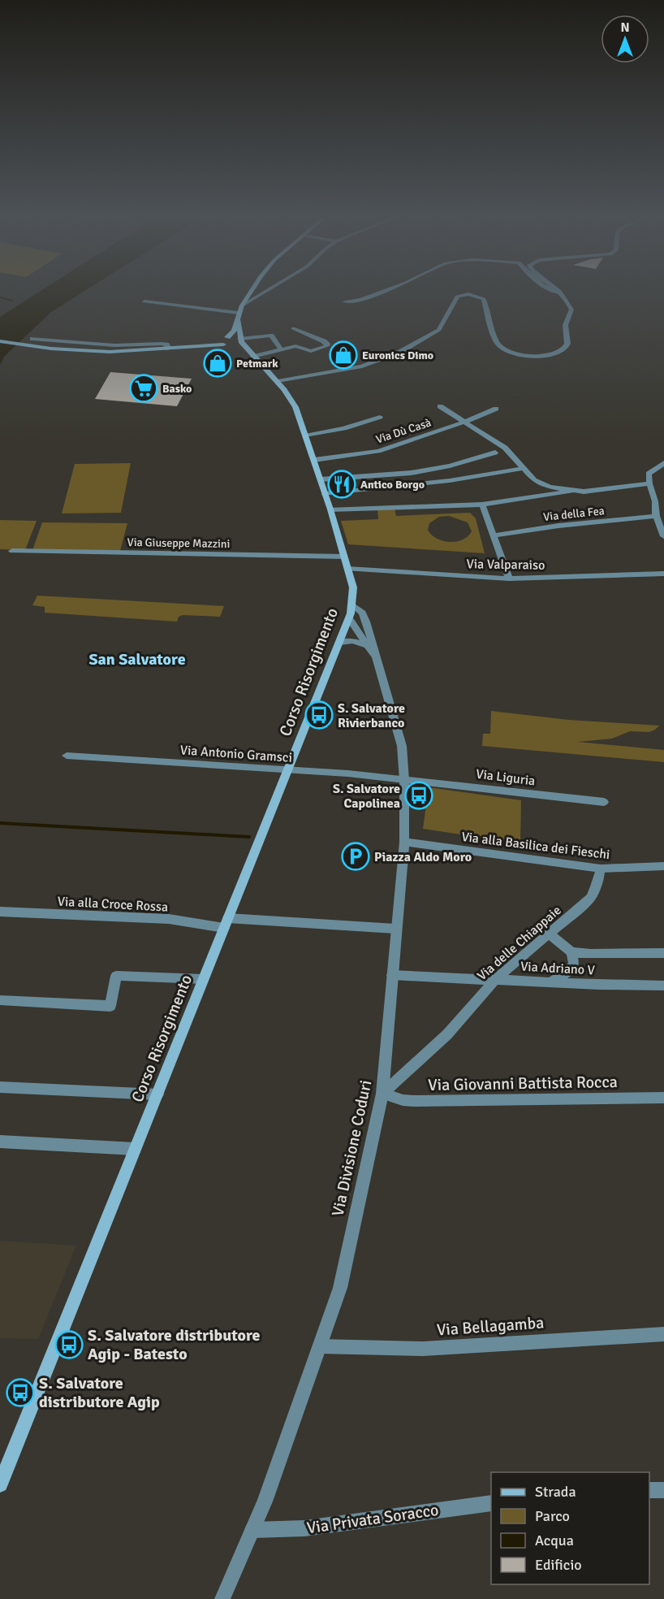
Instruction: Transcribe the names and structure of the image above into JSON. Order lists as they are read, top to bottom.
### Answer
{
  "streets": {
    "main road": ["Corso Risorgimento"],
    "street": [
      "Via Dù Casà",
      "Via della Fea",
      "Via Giuseppe Mazzini",
      "Via Valparaiso",
      "Via Antonio Gramsci",
      "Via Liguria",
      "Via alla Basilica dei Fieschi",
      "Via alla Croce Rossa",
      "Via delle Chiappaie",
      "Via Adriano V",
      "Via Giovanni Battista Rocca",
      "Via Divisione Coduri",
      "Via Bellagamba",
      "Via Privata Soracco"
    ]
  },
  "crossings": [
    ["Via Dù Casà", "Corso Risorgimento"],
    ["Via Giuseppe Mazzini", "Corso Risorgimento"],
    ["Via Valparaiso", "Corso Risorgimento"],
    ["Corso Risorgimento", "Via Antonio Gramsci"],
    ["Corso Risorgimento", "Via alla Croce Rossa"],
    ["Corso Risorgimento", "Via Divisione Coduri"],
    ["Via Antonio Gramsci", "Via Liguria"],
    ["Via Antonio Gramsci", "Via Divisione Coduri"],
    ["Via Liguria", "Via Divisione Coduri"],
    ["Via alla Basilica dei Fieschi", "Via delle Chiappaie"],
    ["Via alla Basilica dei Fieschi", "Via Divisione Coduri"],
    ["Via alla Croce Rossa", "Via Divisione Coduri"],
    ["Via delle Chiappaie", "Via Adriano V"],
    ["Via delle Chiappaie", "Via Giovanni Battista Rocca"],
    ["Via delle Chiappaie", "Via Divisione Coduri"],
    ["Via Adriano V", "Via Divisione Coduri"],
    ["Via Giovanni Battista Rocca", "Via Divisione Coduri"],
    ["Via Divisione Coduri", "Via Bellagamba"],
    ["Via Divisione Coduri", "Via Privata Soracco"]
  ],
  "districts": ["San Salvatore"],
  "places": {
    "shop": ["Euronics Dimo", "Petmark"],
    "supermarket": ["Basko"],
    "restaurant": ["Antico Borgo"],
    "bus stop": [
      "S. Salvatore Rivierbanco",
      "S. Salvatore Capolinea",
      "S. Salvatore distributore Agip - Batesto",
      "S. Salvatore distributore Agip"
    ],
    "parking": ["Piazza Aldo Moro"]
  },
  "legend": [
    "Strada",
    "Parco",
    "Acqua",
    "Edificio"
  ],
  "north": "top"
}
